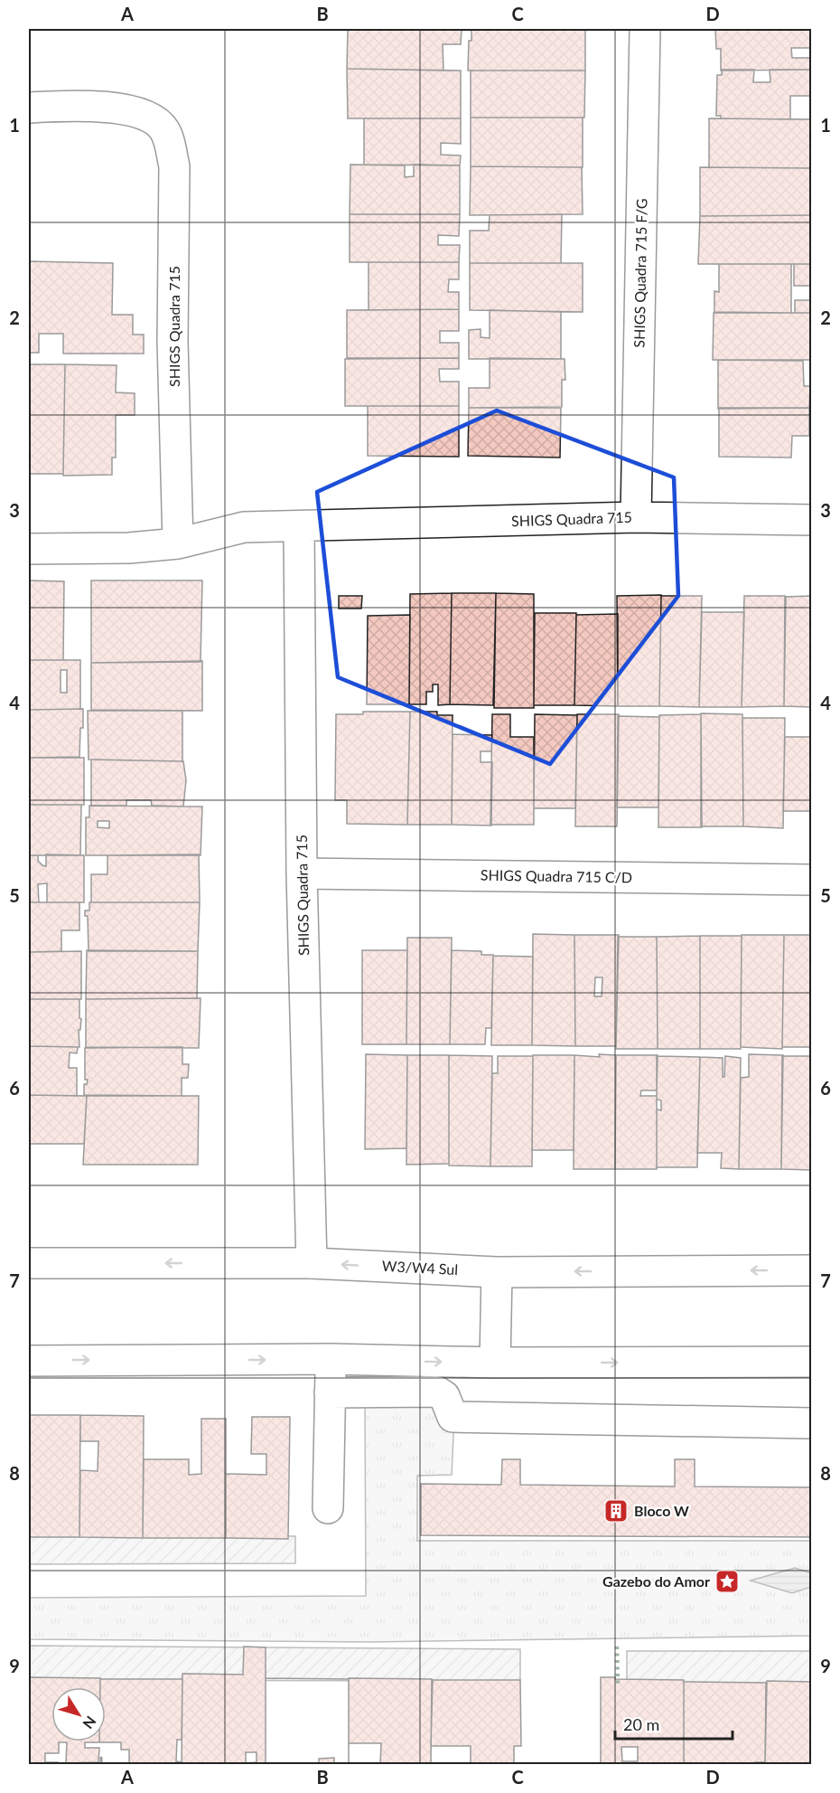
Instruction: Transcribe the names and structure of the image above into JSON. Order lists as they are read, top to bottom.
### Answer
{
  "streets": {
    "street": [
      "SHIGS Quadra 715 F/G",
      "SHIGS Quadra 715",
      "SHIGS Quadra 715 C/D",
      "W3/W4 Sul"
    ]
  },
  "crossings": [
    ["SHIGS Quadra 715 F/G", "SHIGS Quadra 715"],
    ["SHIGS Quadra 715", "SHIGS Quadra 715 C/D"],
    ["SHIGS Quadra 715", "W3/W4 Sul"]
  ],
  "places": {
    "building": ["Bloco W"],
    "place": ["Gazebo do Amor"]
  },
  "scale_bar": "20 m",
  "north": "bottom right",
  "grid": {
    "columns": [
      "A",
      "B",
      "C",
      "D"
    ],
    "rows": [
      "1",
      "2",
      "3",
      "4",
      "5",
      "6",
      "7",
      "8",
      "9"
    ]
  }
}
